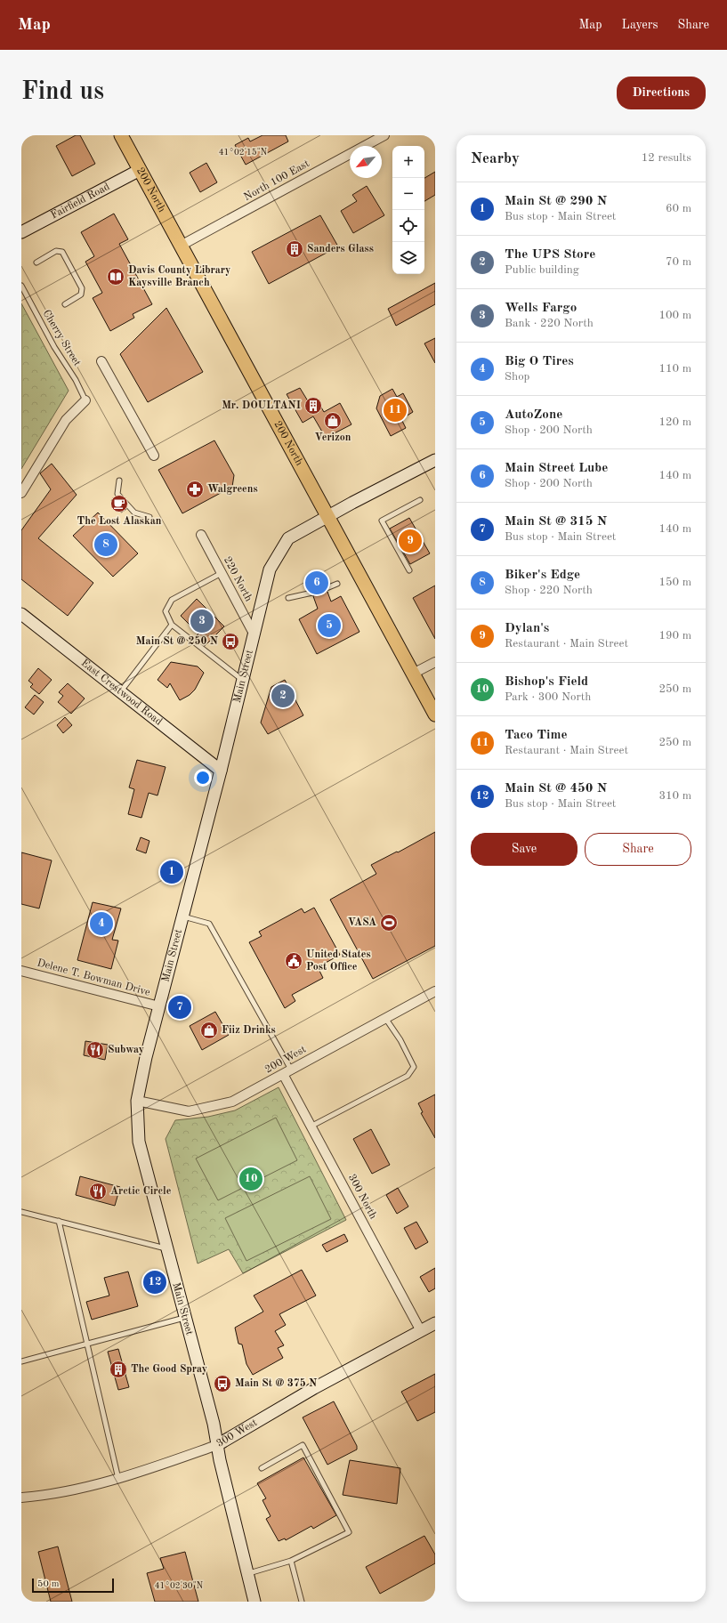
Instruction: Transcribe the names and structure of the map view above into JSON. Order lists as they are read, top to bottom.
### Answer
{
  "streets": {
    "main road": [
      "200 North",
      "Fairfield Road",
      "Main Street",
      "East Crestwood Road",
      "300 West"
    ],
    "street": [
      "North 100 East",
      "220 North",
      "Delene T. Bowman Drive",
      "200 West",
      "300 North"
    ],
    "lane": ["Cherry Street"]
  },
  "crossings": [
    ["North 100 East", "200 North"],
    ["200 North", "Fairfield Road"],
    ["200 North", "Main Street"],
    ["220 North", "Main Street"],
    ["Main Street", "East Crestwood Road"],
    ["Main Street", "Delene T. Bowman Drive"],
    ["Main Street", "200 West"],
    ["Main Street", "300 West"],
    ["200 West", "300 North"],
    ["300 North", "300 West"]
  ],
  "places": {
    "building": ["Sanders Glass", "Mr. DOULTANI", "The Good Spray"],
    "library": ["Davis County Library Kaysville Branch"],
    "shop": ["Verizon", "Fiiz Drinks"],
    "pharmacy": ["Walgreens"],
    "cafe": ["The Lost Alaskan"],
    "bus stop": ["Main St @ 250 N", "Main St @ 375 N"],
    "sports": ["VASA"],
    "public building": ["United States Post Office"],
    "restaurant": ["Subway", "Arctic Circle"]
  },
  "scale_bar": "50 m",
  "north": "bottom left",
  "page": {
    "header": "Map",
    "nav": ["Map", "Layers", "Share"],
    "buttons": [
      "Directions",
      ["Save", "Share"]
    ],
    "title": "Find us",
    "heading": ["Nearby", "12 results"],
    "map_buttons": ["+", "−"],
    "list": [
      {
        "mark": "1",
        "name": "Main St @ 290 N",
        "note": "Bus stop · Main Street",
        "value": "60 m"
      },
      {
        "mark": "2",
        "name": "The UPS Store",
        "note": "Public building",
        "value": "70 m"
      },
      {
        "mark": "3",
        "name": "Wells Fargo",
        "note": "Bank · 220 North",
        "value": "100 m"
      },
      {
        "mark": "4",
        "name": "Big O Tires",
        "note": "Shop",
        "value": "110 m"
      },
      {
        "mark": "5",
        "name": "AutoZone",
        "note": "Shop · 200 North",
        "value": "120 m"
      },
      {
        "mark": "6",
        "name": "Main Street Lube",
        "note": "Shop · 200 North",
        "value": "140 m"
      },
      {
        "mark": "7",
        "name": "Main St @ 315 N",
        "note": "Bus stop · Main Street",
        "value": "140 m"
      },
      {
        "mark": "8",
        "name": "Biker's Edge",
        "note": "Shop · 220 North",
        "value": "150 m"
      },
      {
        "mark": "9",
        "name": "Dylan's",
        "note": "Restaurant · Main Street",
        "value": "190 m"
      },
      {
        "mark": "10",
        "name": "Bishop's Field",
        "note": "Park · 300 North",
        "value": "250 m"
      },
      {
        "mark": "11",
        "name": "Taco Time",
        "note": "Restaurant · Main Street",
        "value": "250 m"
      },
      {
        "mark": "12",
        "name": "Main St @ 450 N",
        "note": "Bus stop · Main Street",
        "value": "310 m"
      }
    ],
    "pins": [
      "11",
      "9",
      "8",
      "6",
      "3",
      "5",
      "2",
      "1",
      "4",
      "7",
      "10",
      "12"
    ],
    "scale": "50 m"
  },
  "coordinates": ["41°02'15\"N", "41°02'30\"N"]
}
